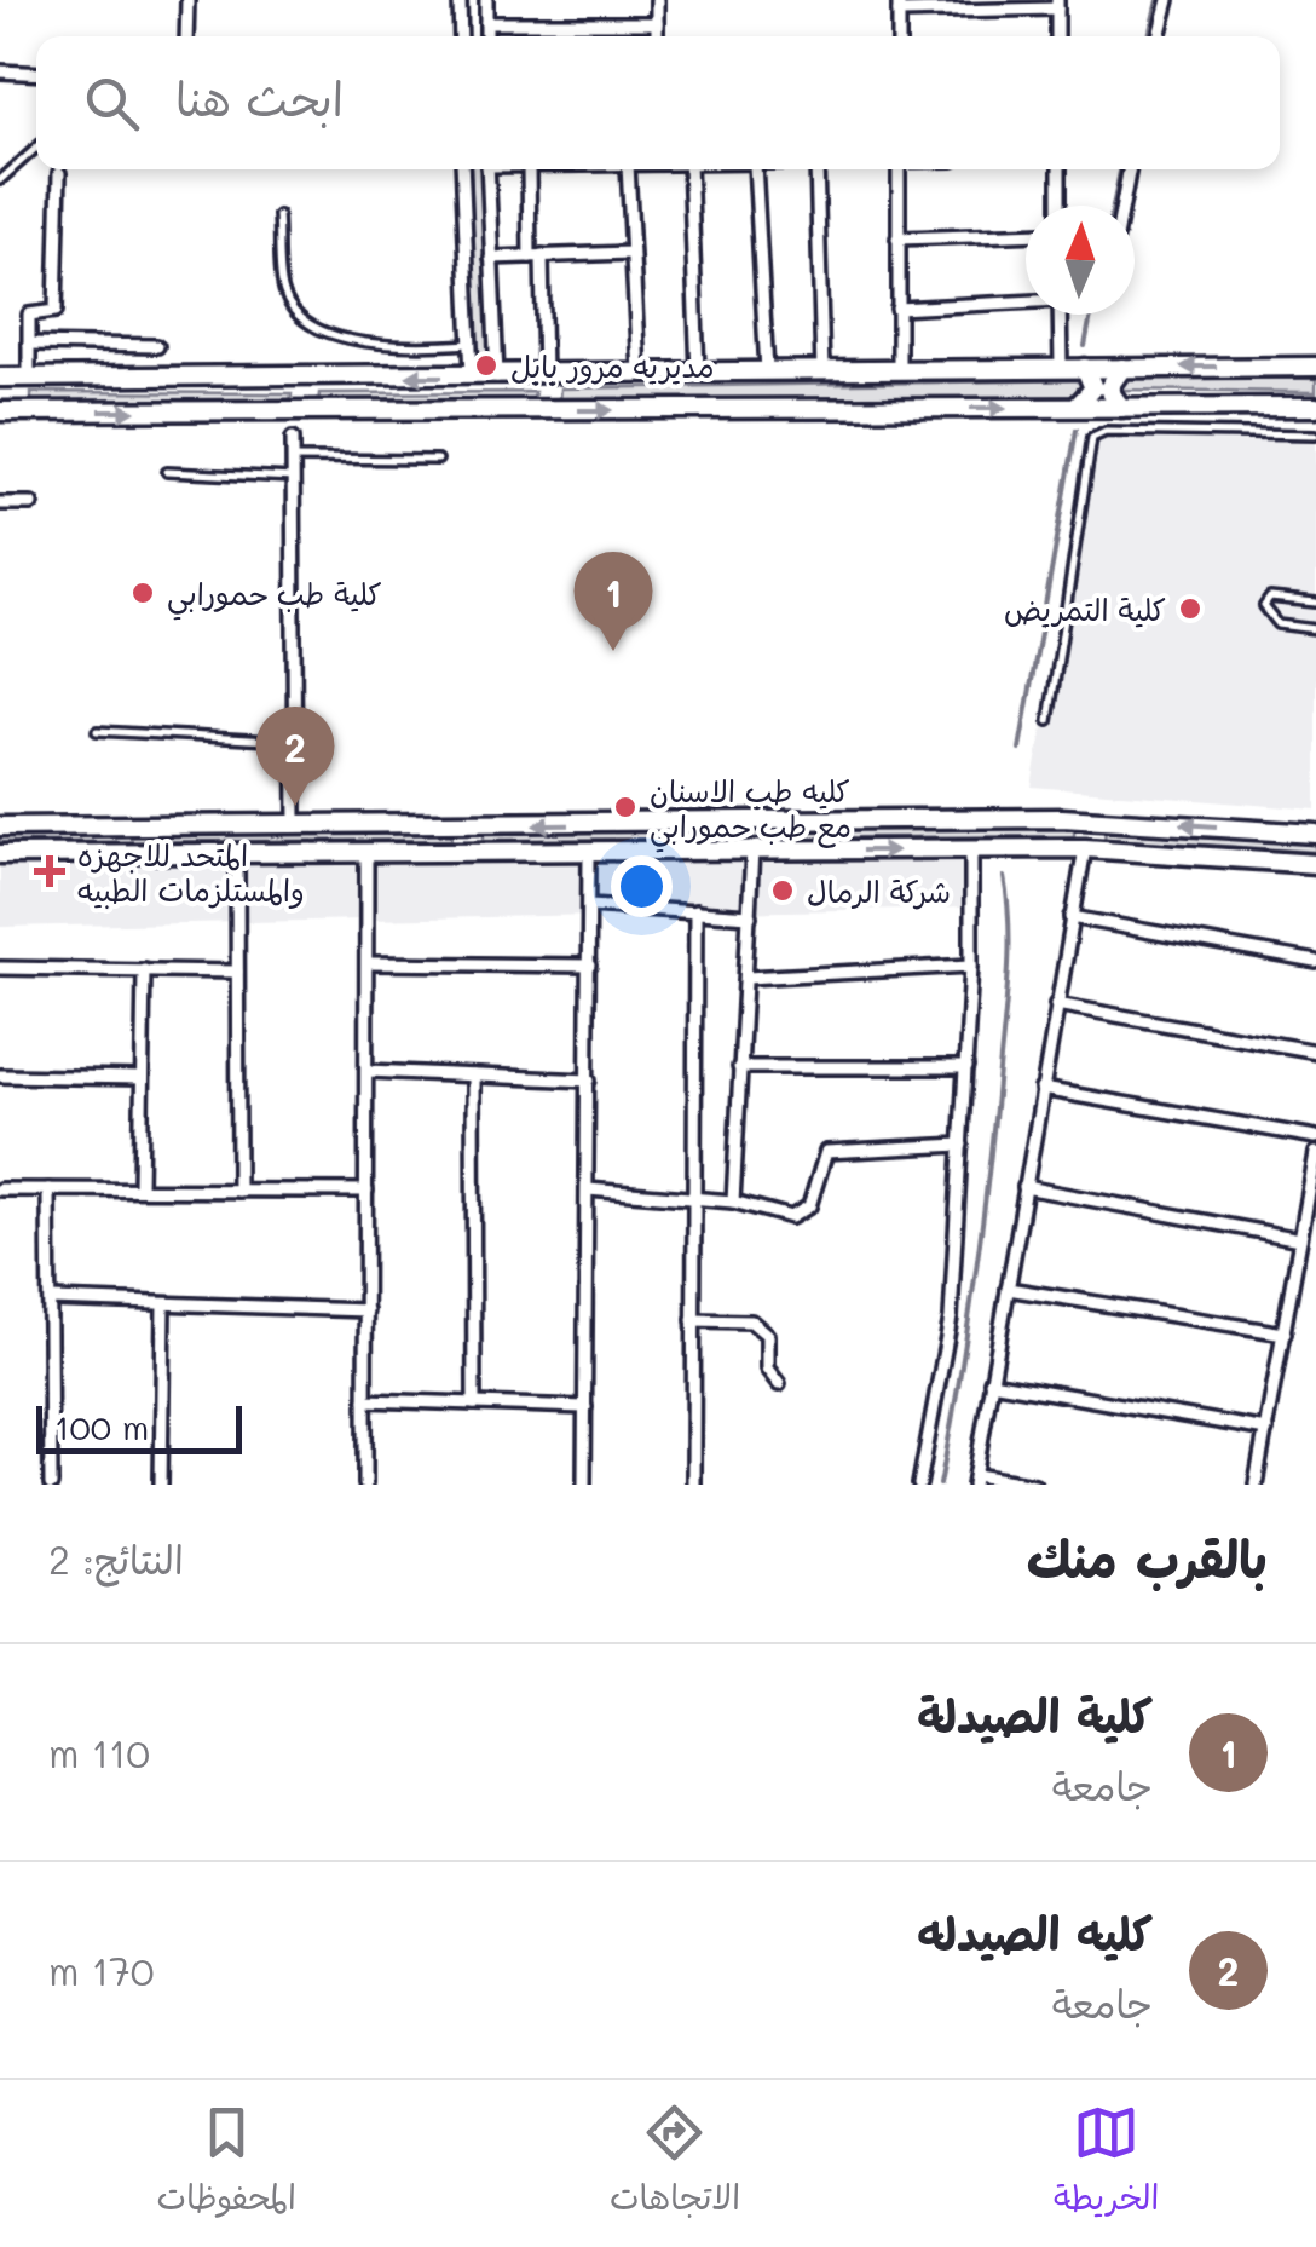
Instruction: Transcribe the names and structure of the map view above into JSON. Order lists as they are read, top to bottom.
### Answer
{
  "places": {
    "other": [
      "مديريه مرور بابل",
      "كلية طب حمورابي",
      "كلية التمريض",
      "كليه طب الاسنان مع طب حمورابي",
      "شركة الرمال"
    ],
    "health": ["المتحد للاجهزه والمستلزمات الطبيه"]
  },
  "scale_bar": "100 m",
  "north": "top",
  "page": {
    "search": "ابحث هنا",
    "pins": ["1", "2"],
    "scale": "100 m",
    "heading": ["بالقرب منك", "النتائج: 2"],
    "list": [
      {
        "mark": "1",
        "name": "كلية الصيدلة",
        "note": "جامعة",
        "value": "110 m"
      },
      {
        "mark": "2",
        "name": "كليه الصيدله",
        "note": "جامعة",
        "value": "170 m"
      }
    ],
    "nav": ["الخريطة", "الاتجاهات", "المحفوظات"]
  }
}
